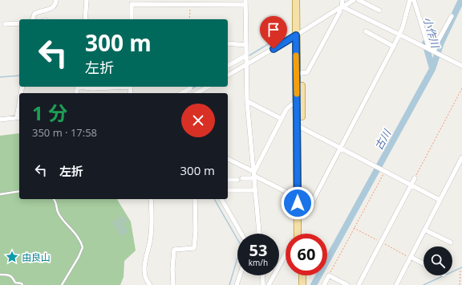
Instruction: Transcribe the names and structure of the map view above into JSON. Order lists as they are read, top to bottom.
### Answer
{
  "water": ["小作川", "古川"],
  "places": {
    "place": ["由良山"]
  },
  "page": {
    "turn": ["300 m", "左折"],
    "heading": ["1 分", "350 m · 17:58"],
    "list": [
      {
        "name": "左折",
        "value": "300 m"
      }
    ],
    "speed": "53 km/h",
    "limit": "60"
  }
}
